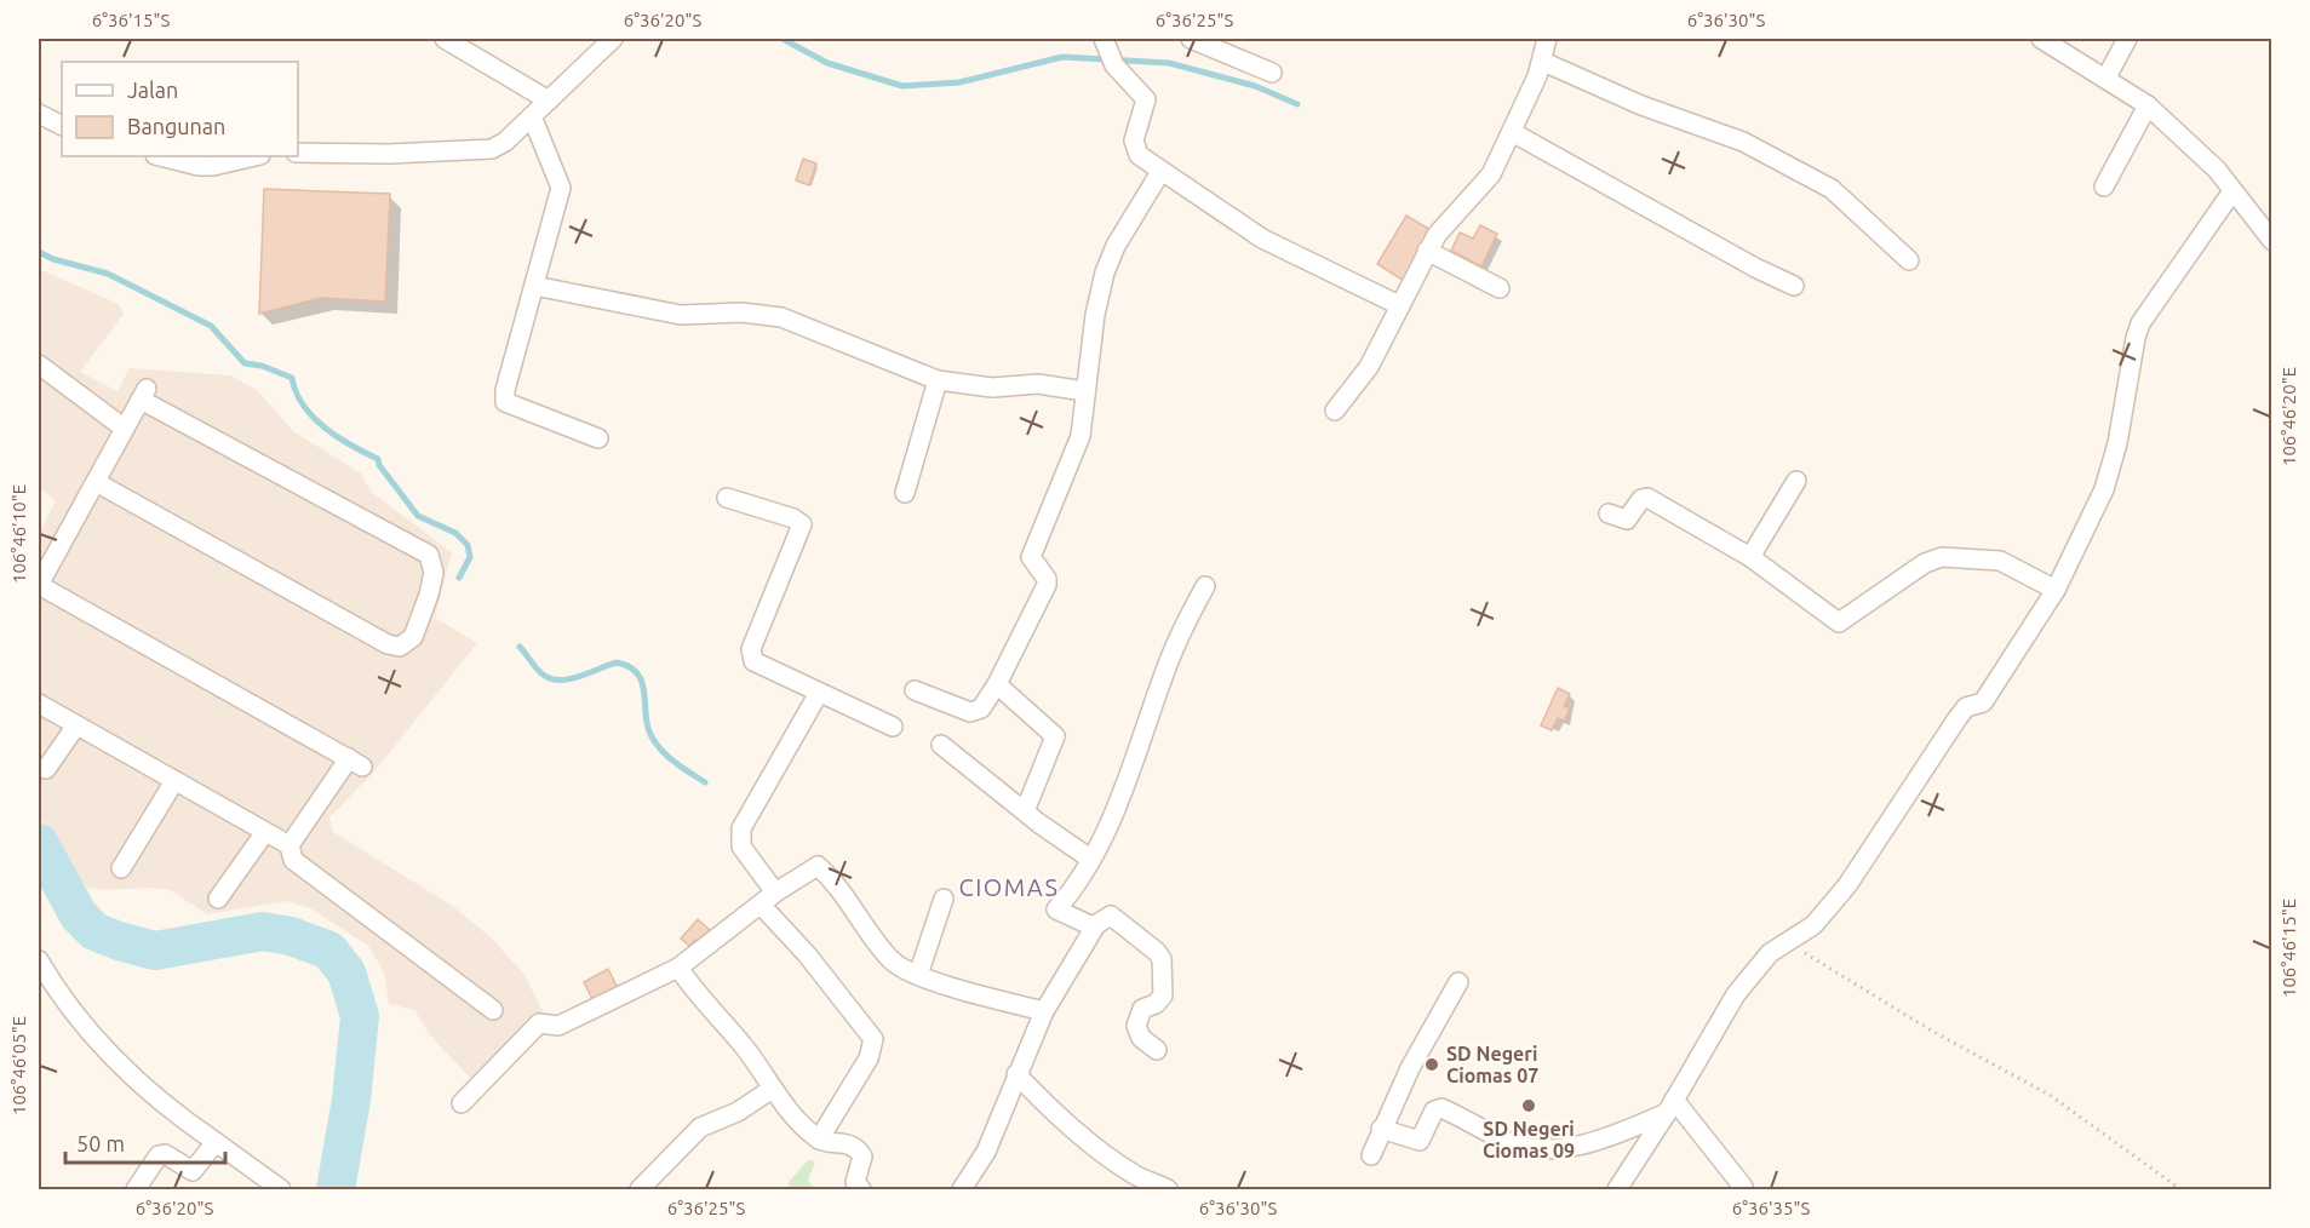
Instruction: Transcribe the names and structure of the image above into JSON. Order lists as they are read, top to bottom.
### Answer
{
  "districts": ["CIOMAS"],
  "places": ["SD Negeri Ciomas 07", "SD Negeri Ciomas 09"],
  "legend": ["Jalan", "Bangunan"],
  "scale_bar": "50 m",
  "coordinates": [
    "6°36'15\"S",
    "6°36'20\"S",
    "6°36'25\"S",
    "6°36'30\"S",
    "106°46'20\"E",
    "106°46'10\"E",
    "106°46'15\"E",
    "106°46'05\"E",
    "6°36'35\"S"
  ]
}
